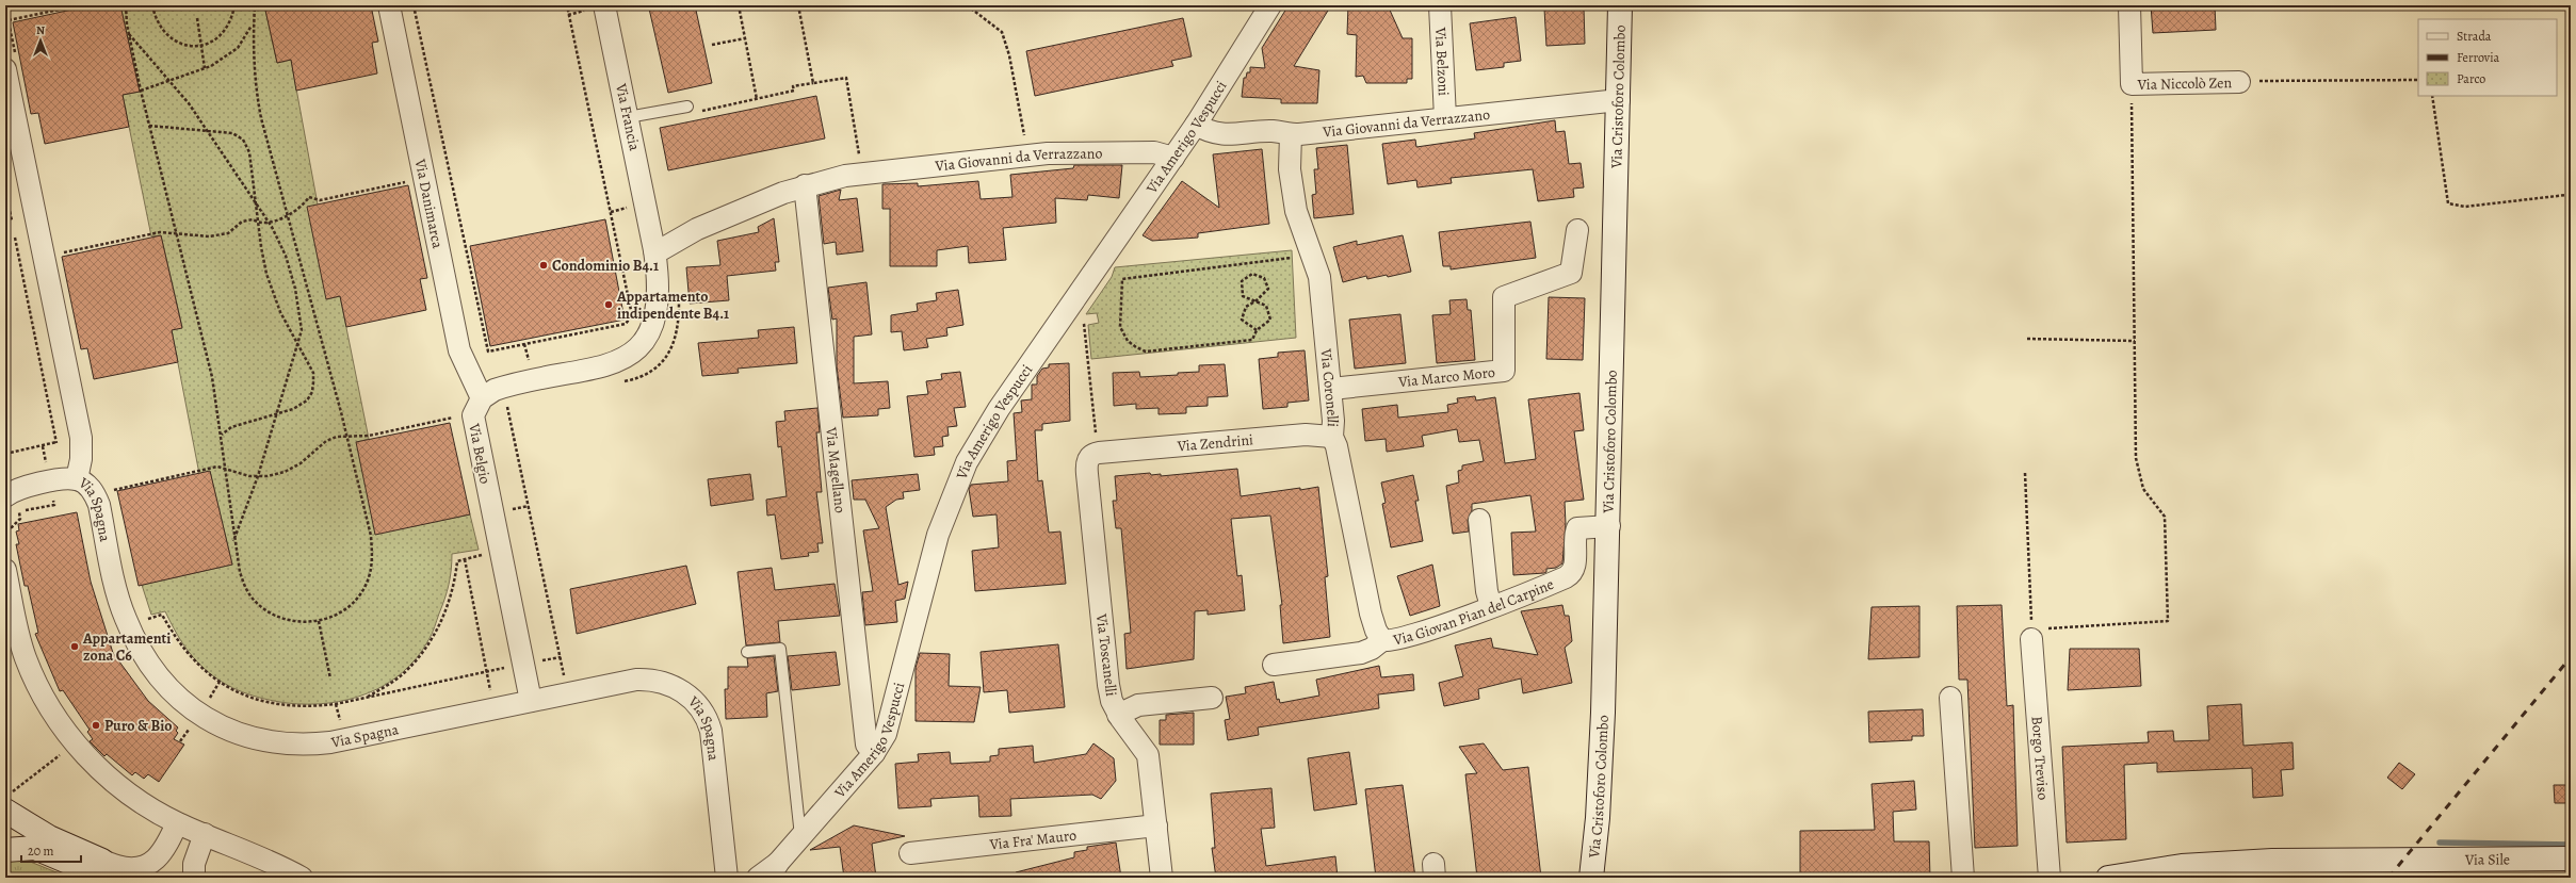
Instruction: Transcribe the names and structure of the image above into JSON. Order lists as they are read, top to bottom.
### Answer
{
  "streets": {
    "street": [
      "Via Belzoni",
      "Via Niccolò Zen",
      "Via Cristoforo Colombo",
      "Via Francia",
      "Via Giovanni da Verrazzano",
      "Via Amerigo Vespucci",
      "Via Danimarca",
      "Via Marco Moro",
      "Via Coronelli",
      "Via Zendrini",
      "Via Belgio",
      "Via Magellano",
      "Via Spagna",
      "Via Giovan Pian del Carpine",
      "Via Toscanelli",
      "Borgo Treviso",
      "Via Fra' Mauro",
      "Via Sile"
    ]
  },
  "crossings": [
    ["Via Belzoni", "Via Giovanni da Verrazzano"],
    ["Via Cristoforo Colombo", "Via Giovanni da Verrazzano"],
    ["Via Cristoforo Colombo", "Via Giovan Pian del Carpine"],
    ["Via Giovanni da Verrazzano", "Via Amerigo Vespucci"],
    ["Via Giovanni da Verrazzano", "Via Coronelli"],
    ["Via Amerigo Vespucci", "Via Magellano"],
    ["Via Danimarca", "Via Belgio"],
    ["Via Marco Moro", "Via Coronelli"],
    ["Via Coronelli", "Via Zendrini"],
    ["Via Coronelli", "Via Giovan Pian del Carpine"],
    ["Via Zendrini", "Via Toscanelli"],
    ["Via Belgio", "Via Spagna"],
    ["Via Toscanelli", "Via Fra' Mauro"]
  ],
  "places": [
    "Condominio B4.1",
    "Appartamento indipendente B4.1",
    "Appartamenti zona C6",
    "Puro & Bio"
  ],
  "legend": ["Strada", "Ferrovia", "Parco"],
  "scale_bar": "20 m",
  "north": "top"
}
